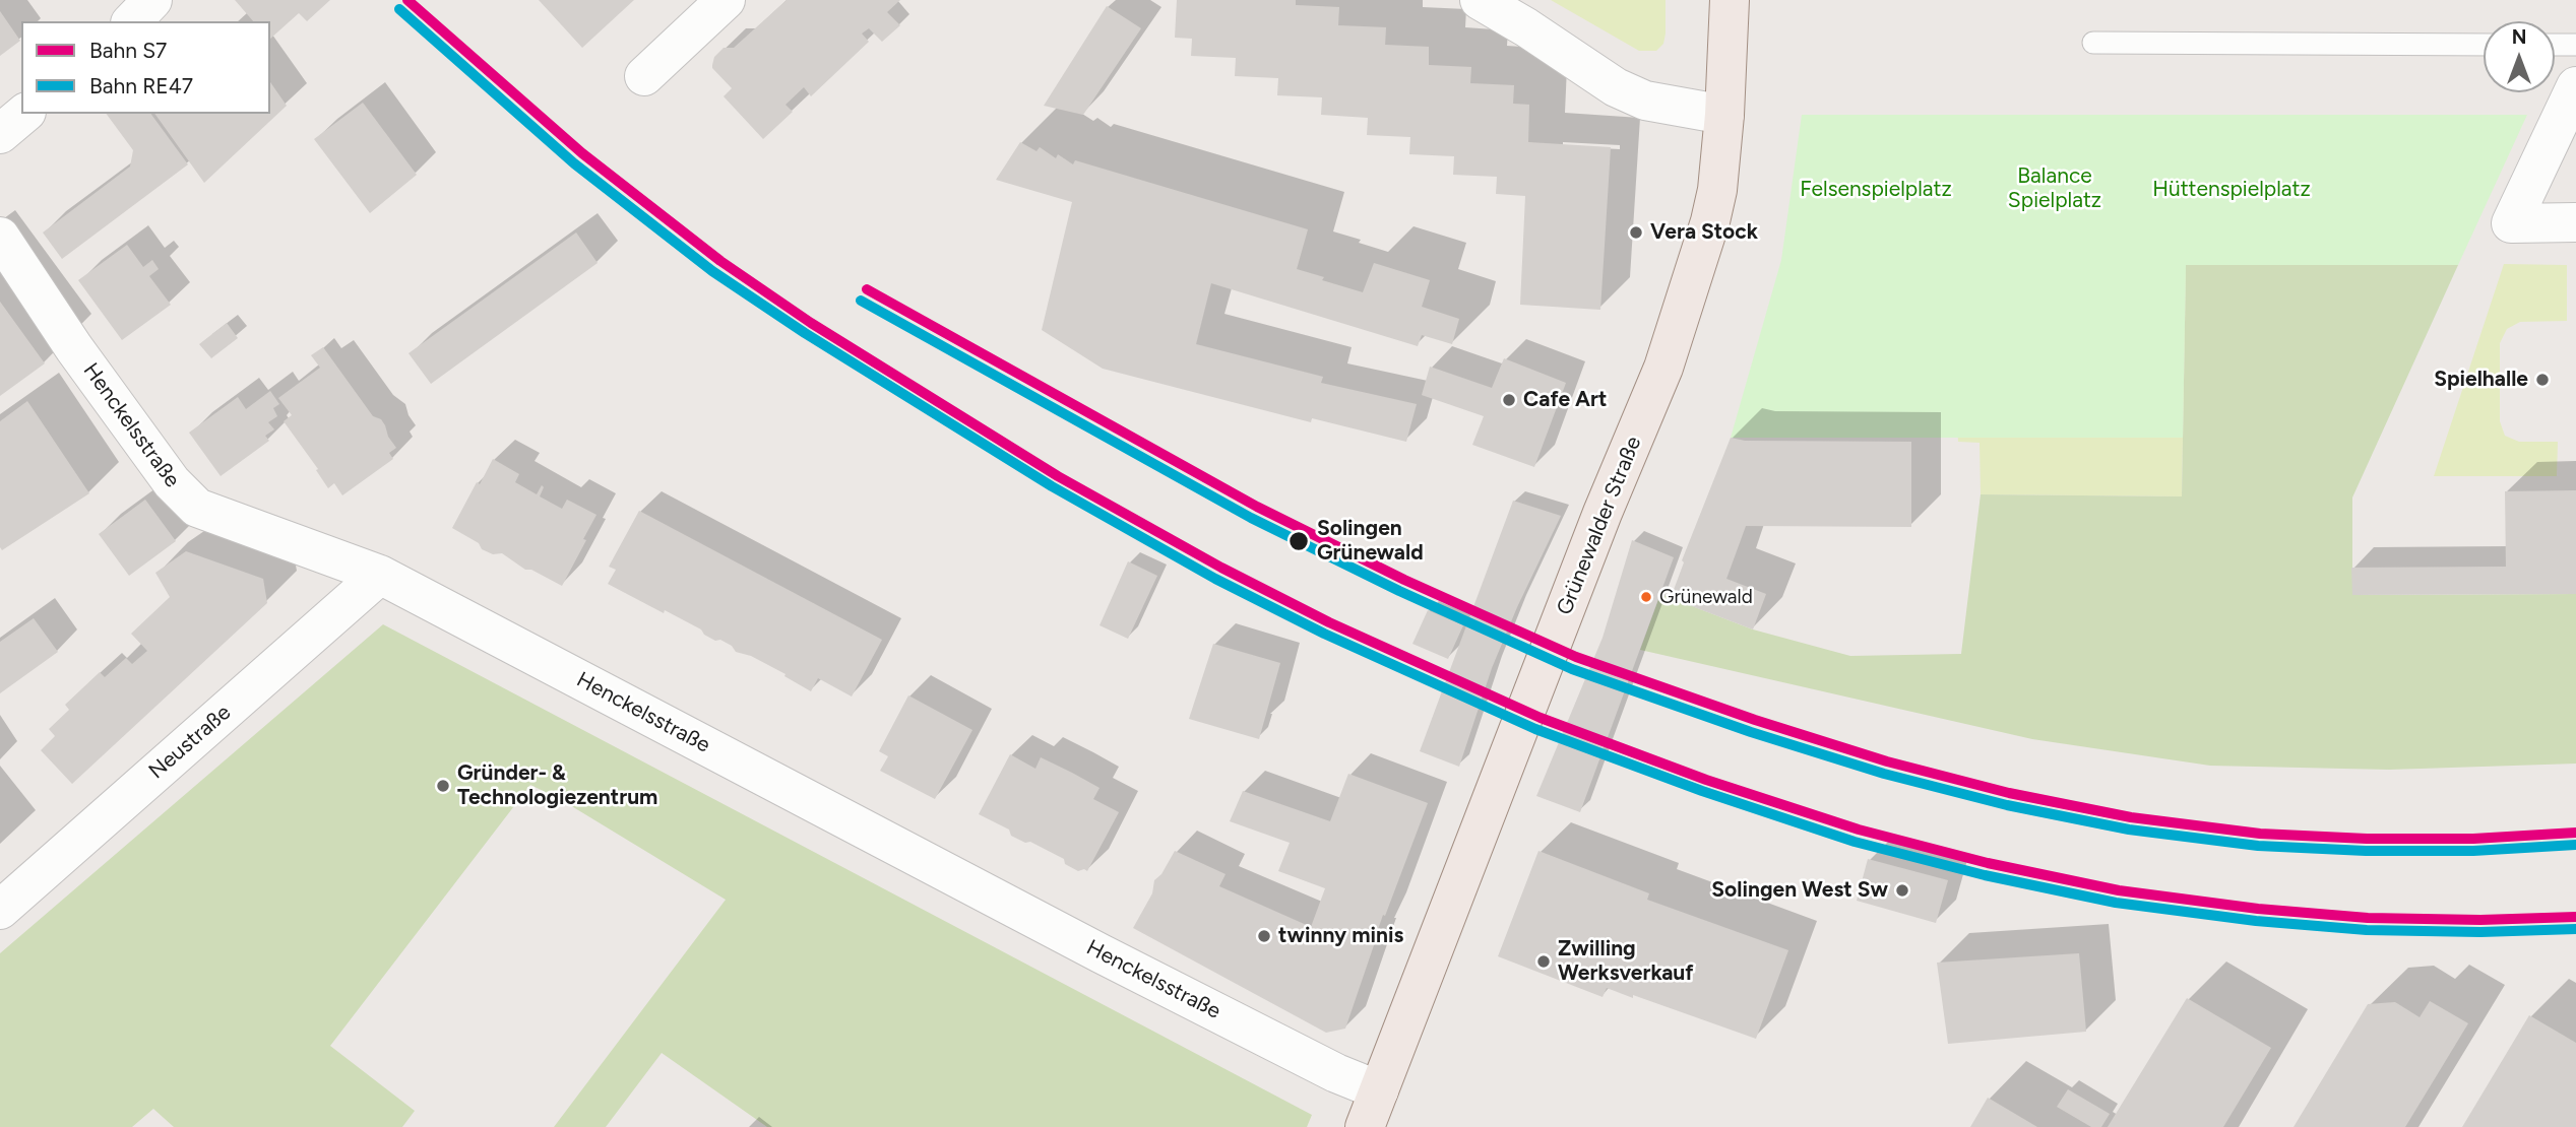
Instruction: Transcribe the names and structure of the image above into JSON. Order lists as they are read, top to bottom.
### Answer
{
  "streets": {
    "main road": ["Grünewalder Straße"],
    "street": ["Henckelsstraße", "Neustraße"]
  },
  "crossings": [
    ["Henckelsstraße", "Grünewalder Straße"],
    ["Henckelsstraße", "Neustraße"]
  ],
  "parks": ["Balance Spielplatz", "Felsenspielplatz", "Hüttenspielplatz"],
  "places": [
    "Vera Stock",
    "Spielhalle",
    "Cafe Art",
    "Solingen Grünewald",
    "Grünewald",
    "Gründer- & Technologiezentrum",
    "Solingen West Sw",
    "twinny minis",
    "Zwilling Werksverkauf"
  ],
  "lines": ["rail line S7", "rail line RE47"],
  "legend": ["Bahn S7", "Bahn RE47"],
  "north": "top"
}
